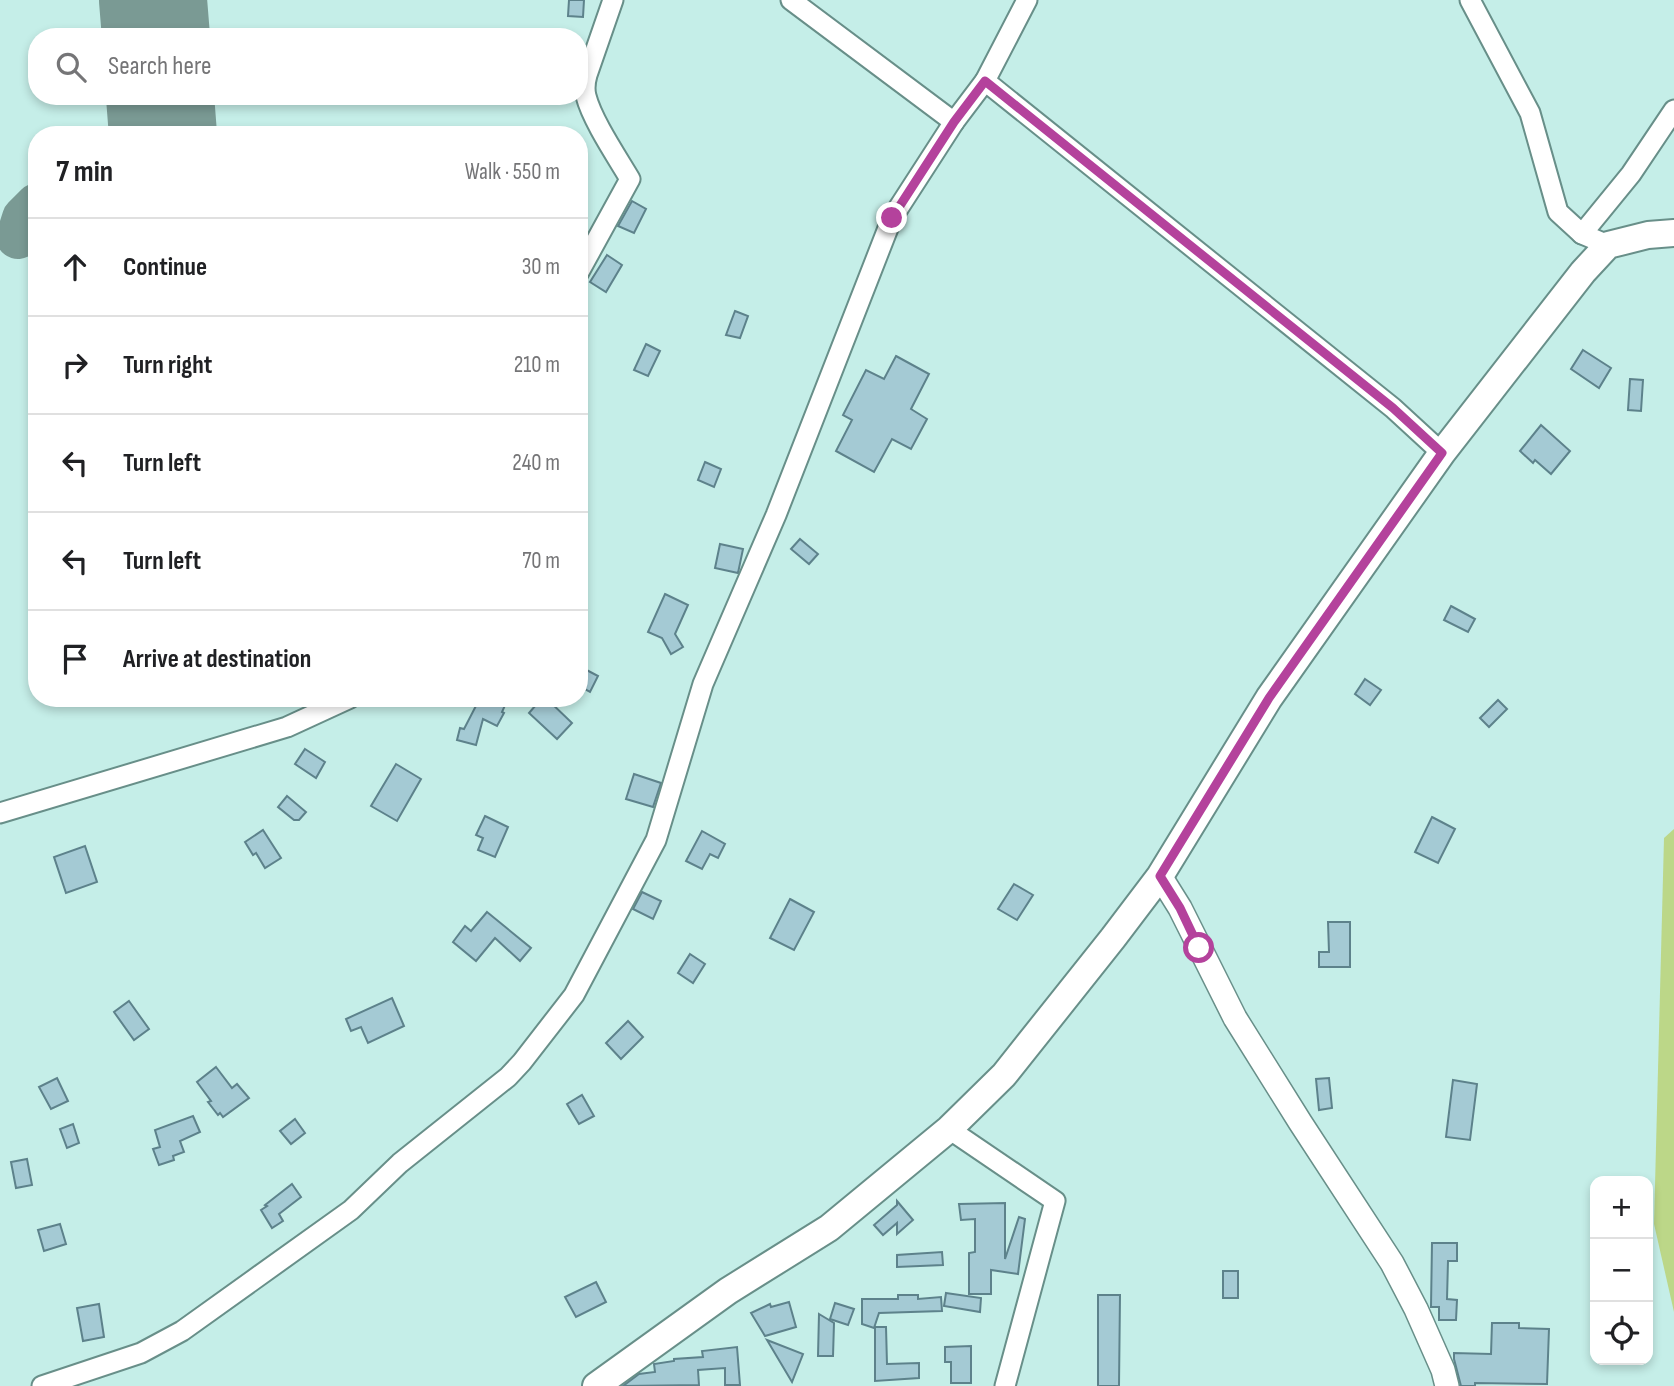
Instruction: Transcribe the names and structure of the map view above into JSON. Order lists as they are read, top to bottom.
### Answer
{
  "page": {
    "search": "Search here",
    "heading": ["7 min", "Walk · 550 m"],
    "list": [
      ["Continue", "30 m"],
      ["Turn right", "210 m"],
      ["Turn left", "240 m"],
      ["Turn left", "70 m"],
      "Arrive at destination"
    ],
    "map_buttons": ["+", "−"]
  }
}
